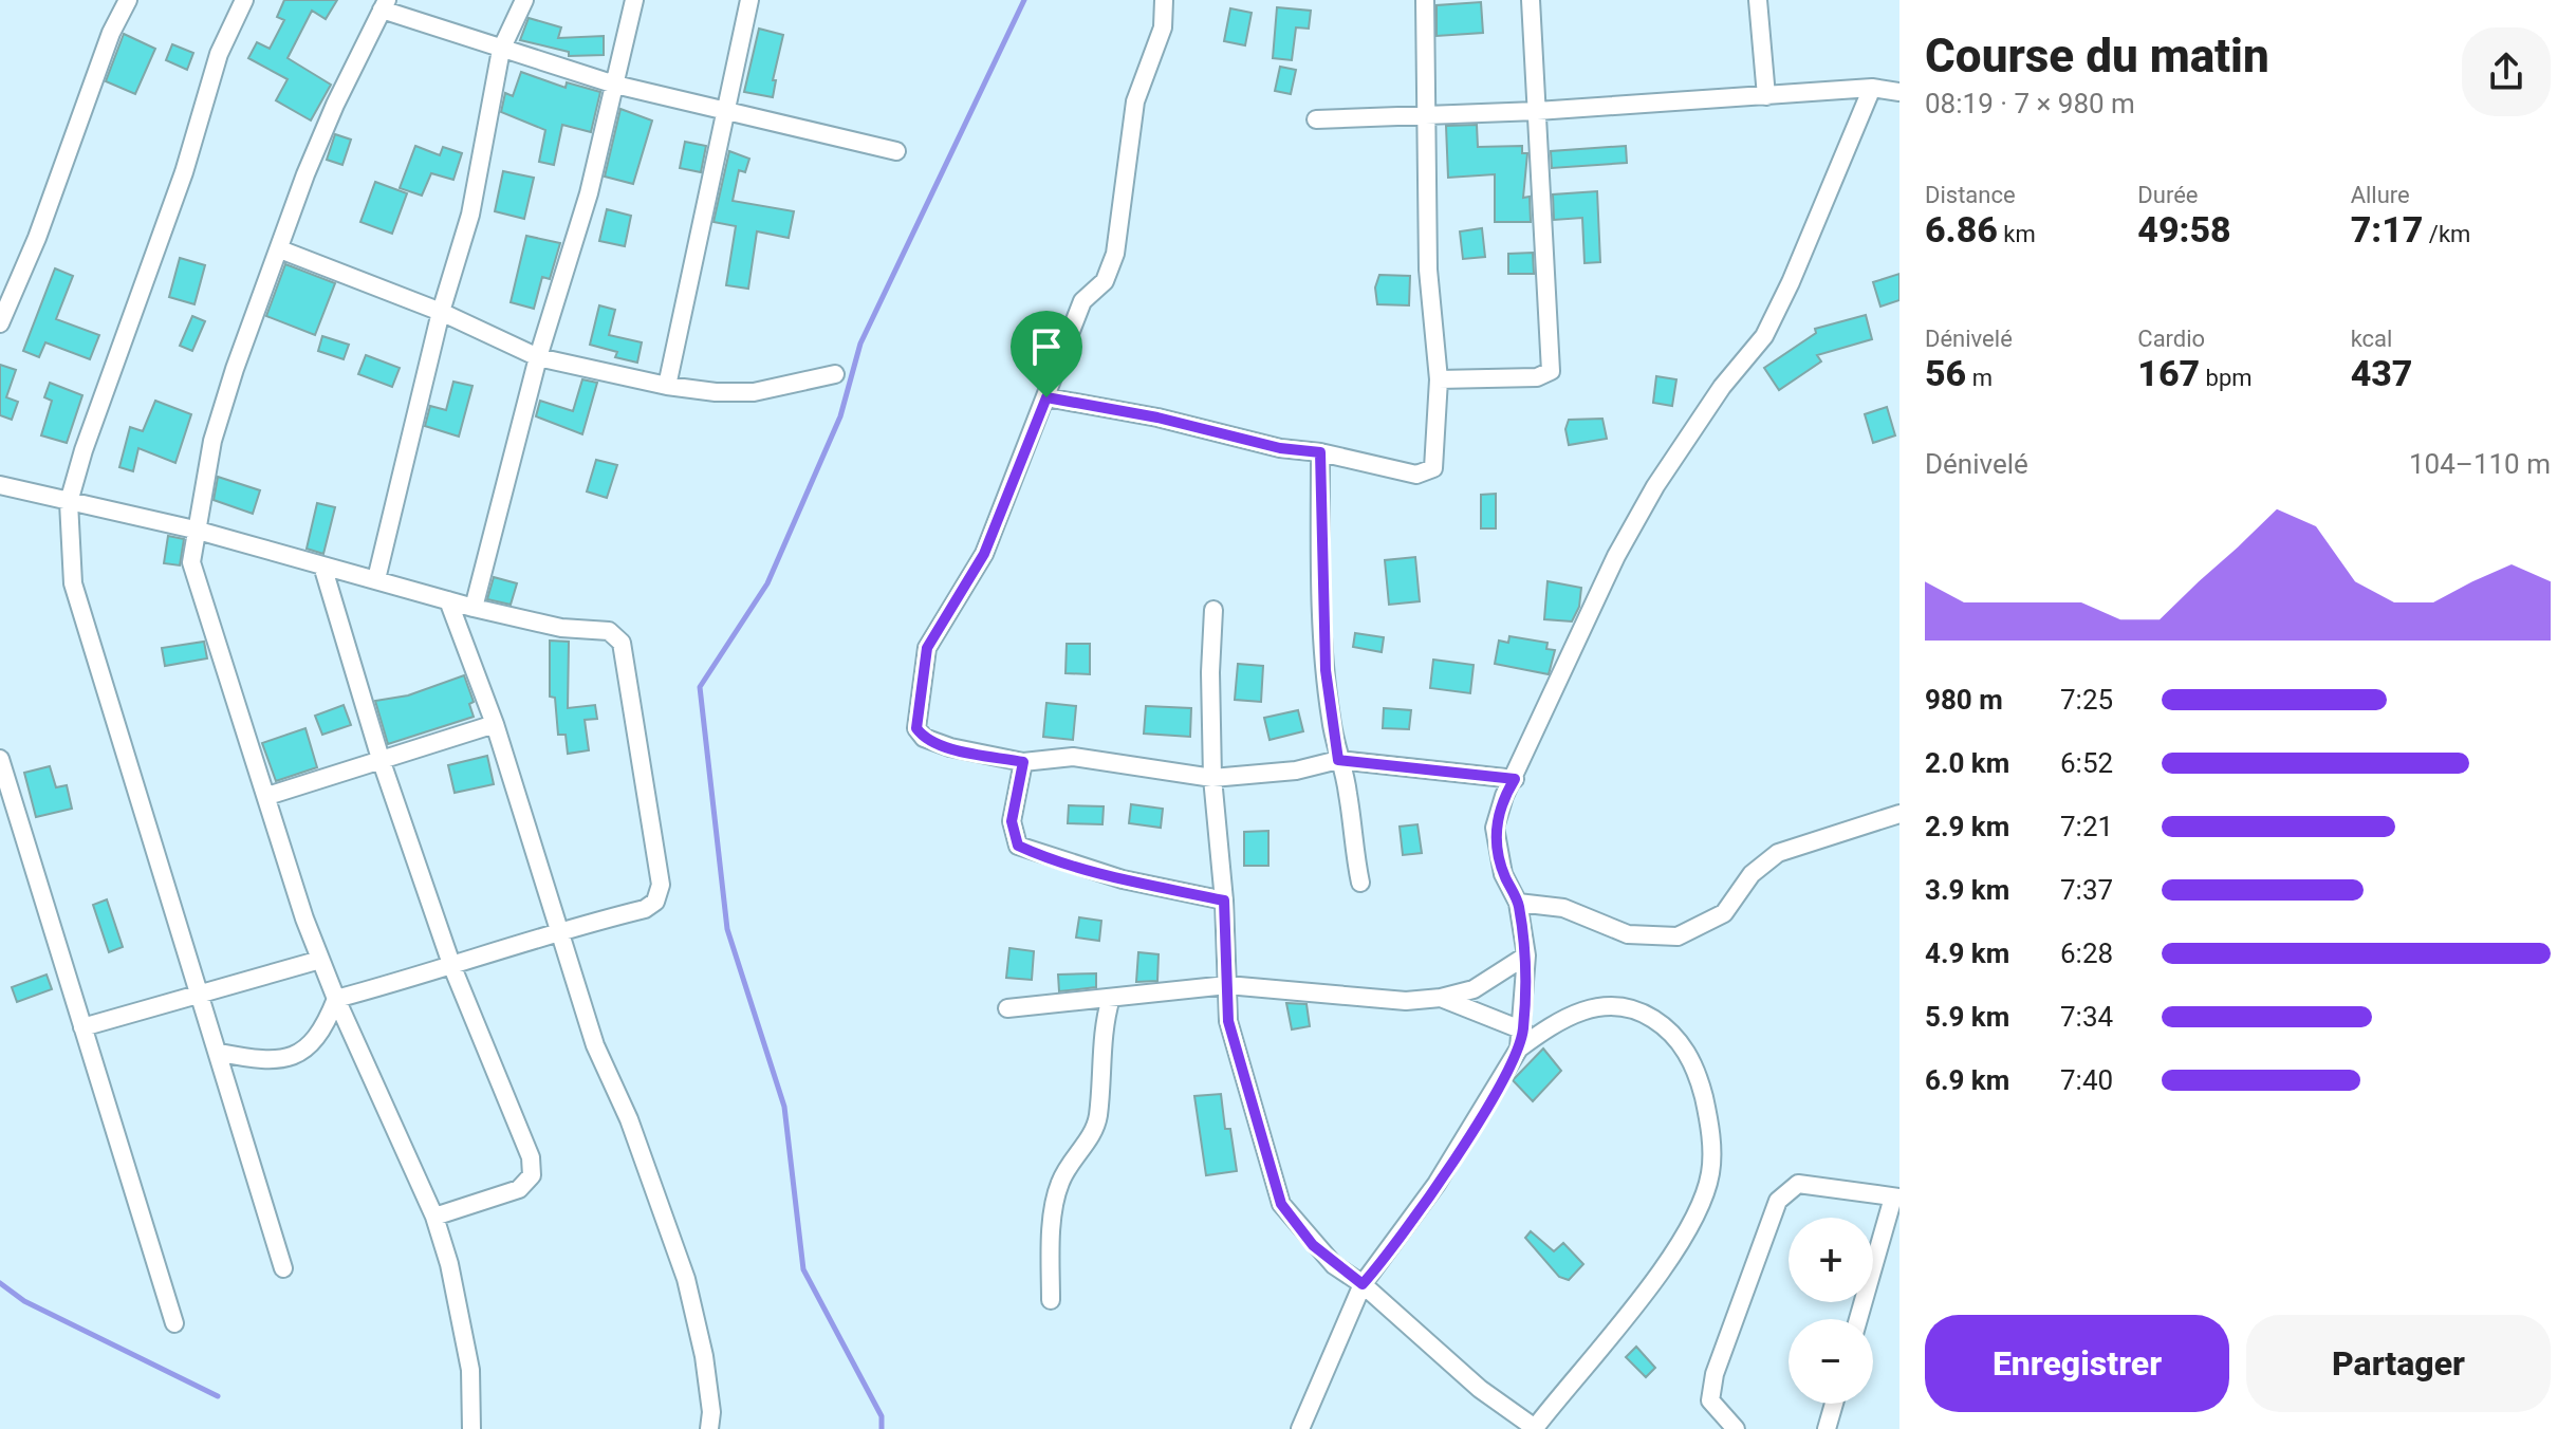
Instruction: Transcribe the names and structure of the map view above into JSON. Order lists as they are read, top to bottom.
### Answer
{
  "page": {
    "heading": ["Course du matin", "08:19 · 7 × 980 m"],
    "stats": [
      ["Distance", "6.86 km"],
      ["Durée", "49:58"],
      ["Allure", "7:17 /km"],
      ["Dénivelé", "56 m"],
      ["Cardio", "167 bpm"],
      ["kcal", "437"]
    ],
    "chart": ["Dénivelé", "104–110 m"],
    "list": [
      {
        "name": "980 m",
        "note": "7:25"
      },
      {
        "name": "2.0 km",
        "note": "6:52"
      },
      {
        "name": "2.9 km",
        "note": "7:21"
      },
      {
        "name": "3.9 km",
        "note": "7:37"
      },
      {
        "name": "4.9 km",
        "note": "6:28"
      },
      {
        "name": "5.9 km",
        "note": "7:34"
      },
      {
        "name": "6.9 km",
        "note": "7:40"
      }
    ],
    "map_buttons": ["+", "−"],
    "buttons": ["Enregistrer", "Partager"]
  }
}
